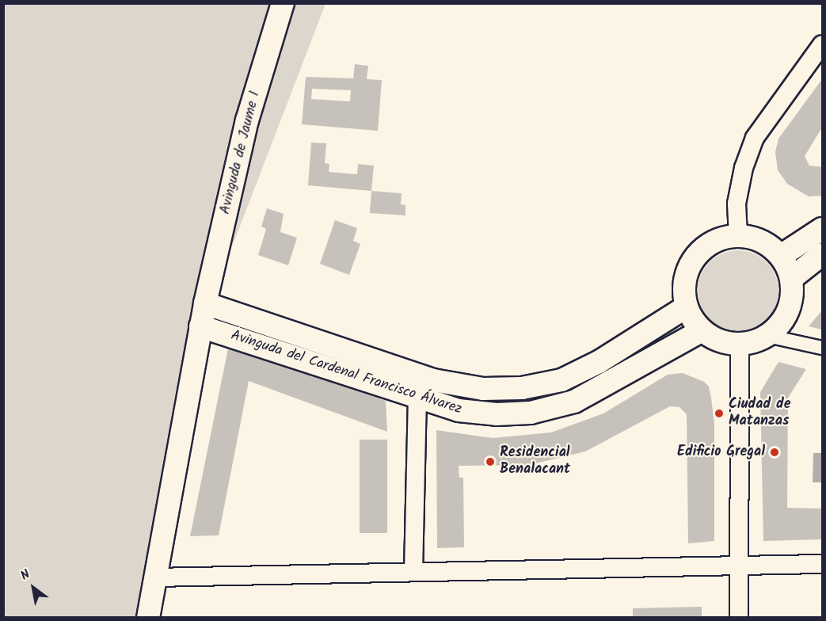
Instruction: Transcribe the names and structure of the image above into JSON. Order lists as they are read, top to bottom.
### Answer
{
  "streets": {
    "street": ["Avinguda de Jaume I", "Avinguda del Cardenal Francisco Álvarez"]
  },
  "crossings": [
    ["Avinguda de Jaume I", "Avinguda del Cardenal Francisco Álvarez"]
  ],
  "places": ["Ciudad de Matanzas", "Edificio Gregal", "Residencial Benalacant"],
  "north": "top left"
}
